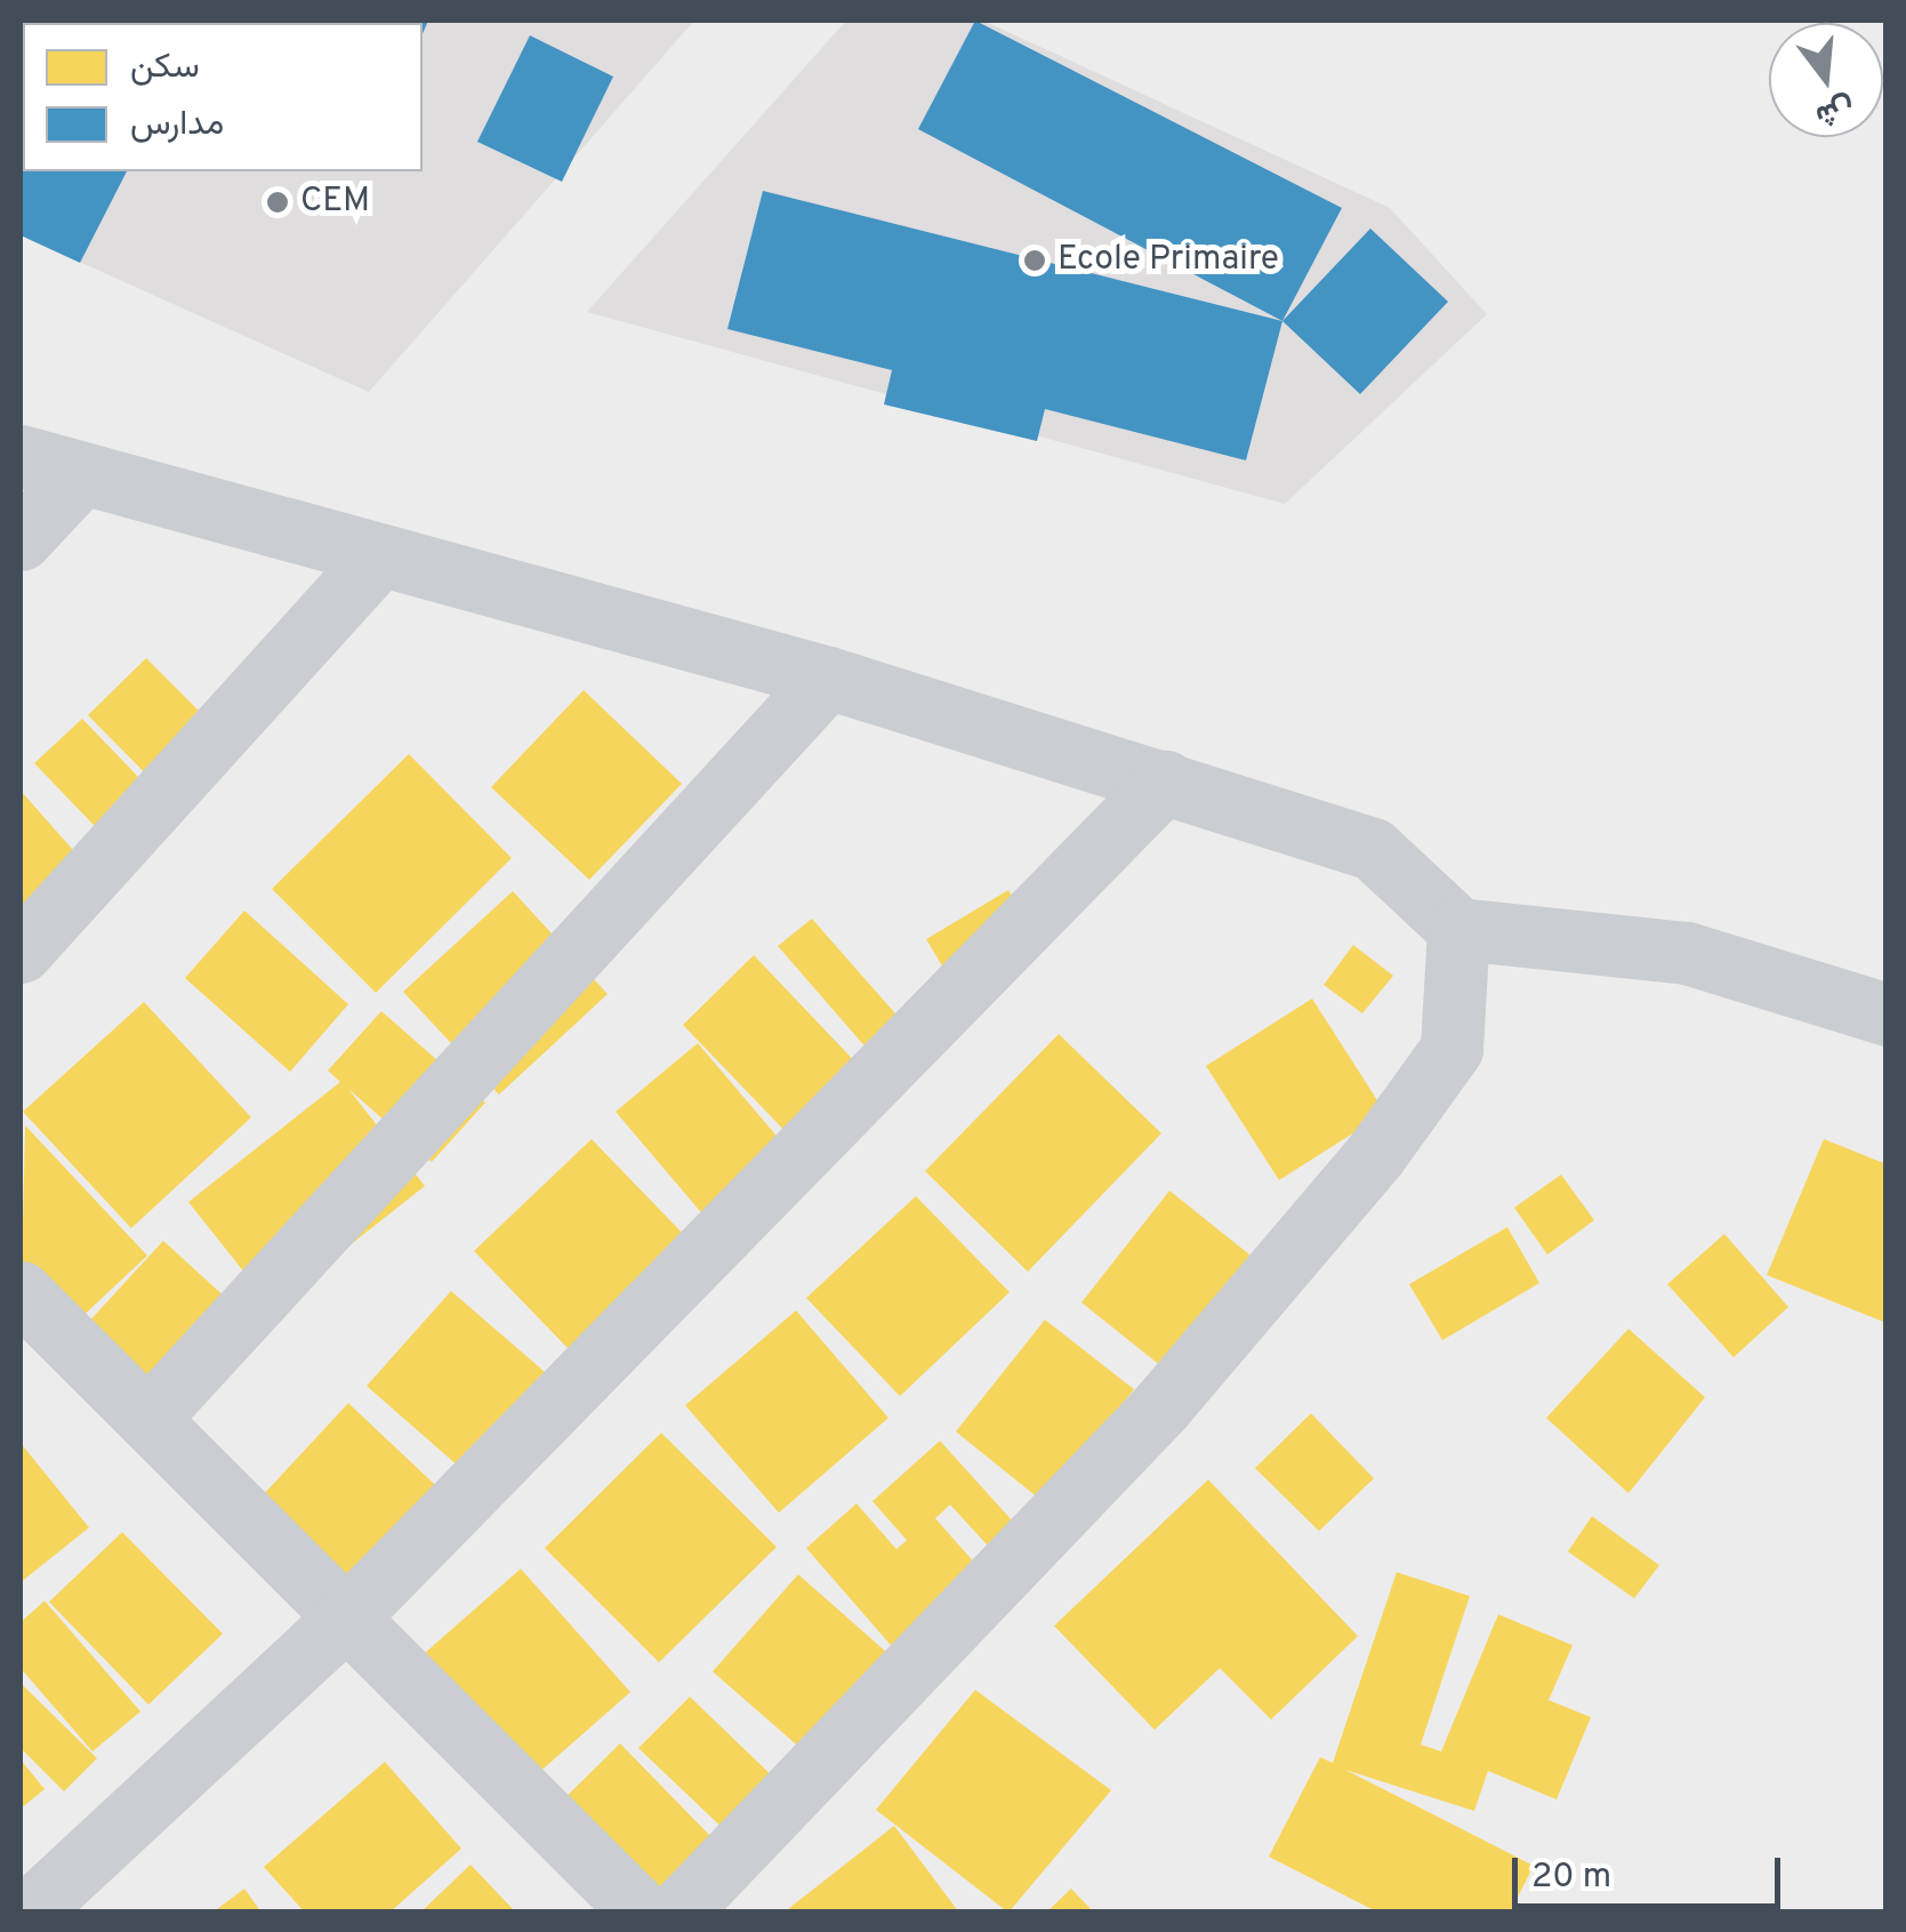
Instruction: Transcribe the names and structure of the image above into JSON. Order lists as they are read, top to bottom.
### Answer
{
  "places": ["CEM", "Ecole Primaire"],
  "legend": ["سكن", "مدارس"],
  "scale_bar": "20 m",
  "north": "bottom"
}
